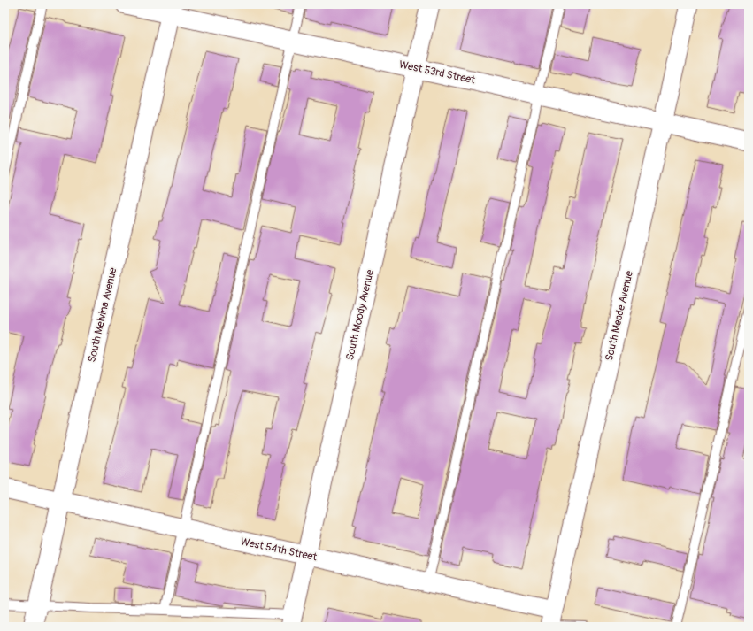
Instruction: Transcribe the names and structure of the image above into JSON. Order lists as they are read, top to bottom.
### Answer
{
  "streets": {
    "street": [
      "West 53rd Street",
      "South Melvina Avenue",
      "South Moody Avenue",
      "South Meade Avenue",
      "West 54th Street"
    ]
  },
  "crossings": [
    ["West 53rd Street", "South Melvina Avenue"],
    ["West 53rd Street", "South Moody Avenue"],
    ["West 53rd Street", "South Meade Avenue"],
    ["South Melvina Avenue", "West 54th Street"],
    ["South Moody Avenue", "West 54th Street"],
    ["South Meade Avenue", "West 54th Street"]
  ]
}
